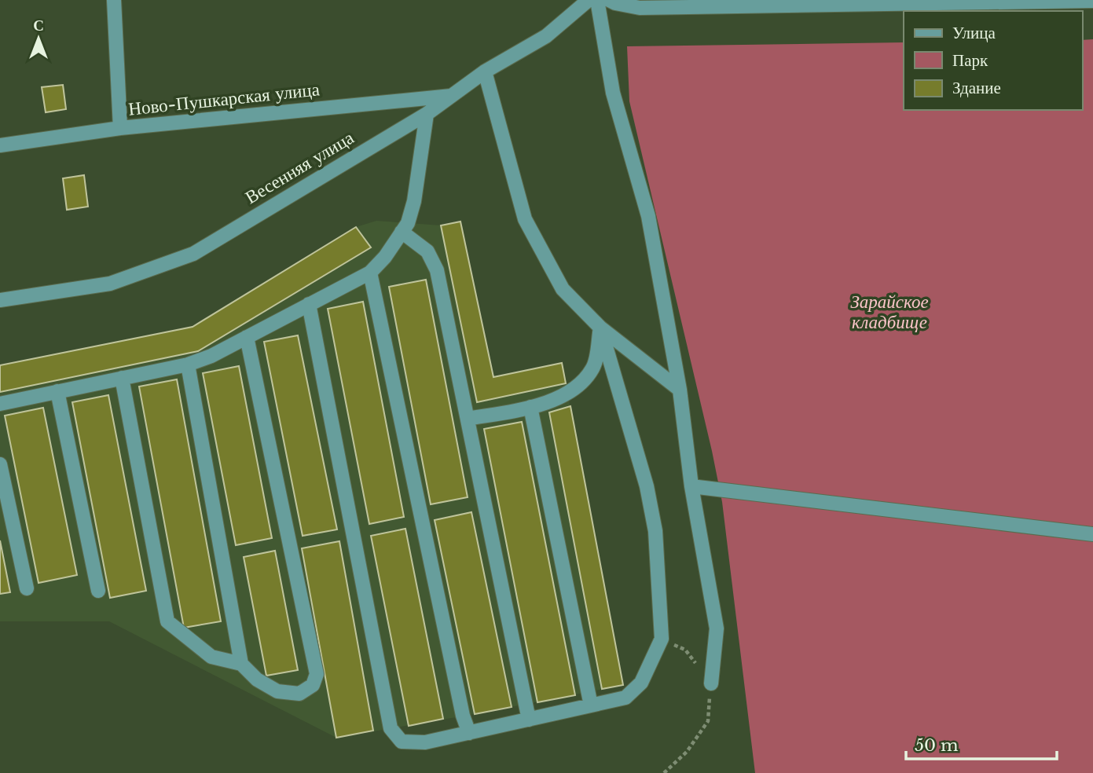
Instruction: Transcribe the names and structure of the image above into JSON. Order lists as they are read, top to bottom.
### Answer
{
  "streets": {
    "street": ["Ново-Пушкарская улица", "Весенняя улица"]
  },
  "crossings": [
    ["Ново-Пушкарская улица", "Весенняя улица"]
  ],
  "parks": ["Зарайское кладбище"],
  "legend": ["Улица", "Парк", "Здание"],
  "scale_bar": "50 m",
  "north": "top"
}
